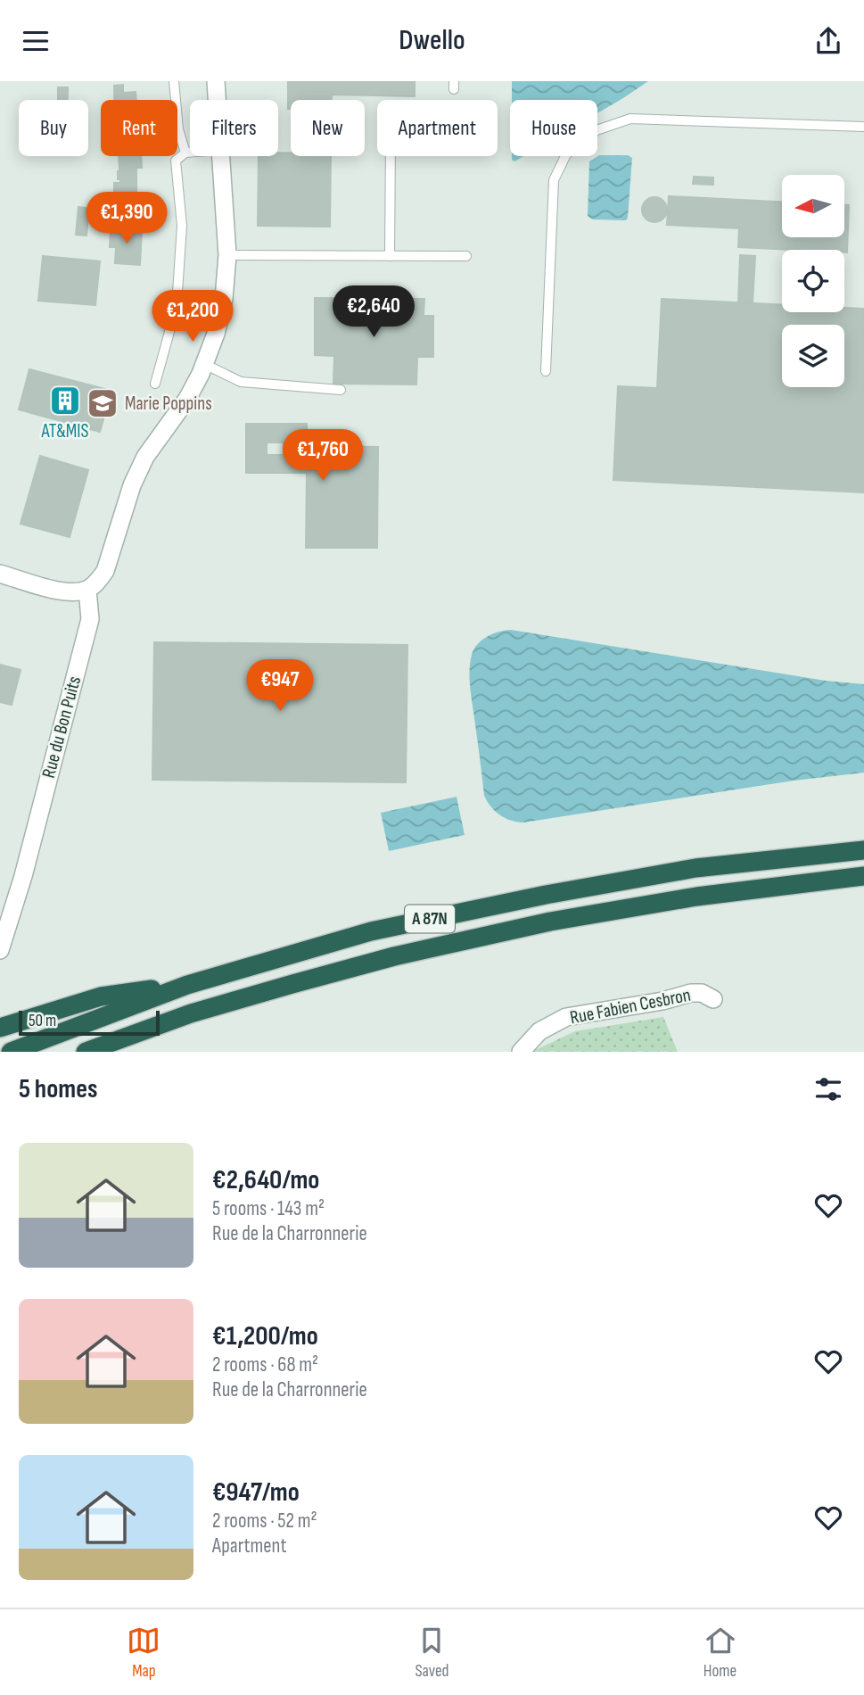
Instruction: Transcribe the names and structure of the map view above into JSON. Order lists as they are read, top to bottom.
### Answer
{
  "streets": {
    "highway": ["A 87N"],
    "street": ["Rue du Bon Puits", "Rue Fabien Cesbron"]
  },
  "places": {
    "building": ["AT&MIS"],
    "school or university": ["Marie Poppins"]
  },
  "scale_bar": "50 m",
  "north": "left",
  "page": {
    "header": "Dwello",
    "chip": [
      "Buy",
      "Rent",
      "Filters",
      "New",
      "Apartment",
      "House"
    ],
    "price": [
      "€1,390",
      "€2,640",
      "€1,200",
      "€1,760",
      "€947"
    ],
    "scale": "50 m",
    "heading": "5 homes",
    "list": [
      {
        "name": "€2,640/mo",
        "note": "5 rooms · 143 m² · Rue de la Charronnerie"
      },
      {
        "name": "€1,200/mo",
        "note": "2 rooms · 68 m² · Rue de la Charronnerie"
      },
      {
        "name": "€947/mo",
        "note": "2 rooms · 52 m² · Apartment"
      }
    ],
    "tabs": ["Map", "Saved", "Home"]
  }
}
